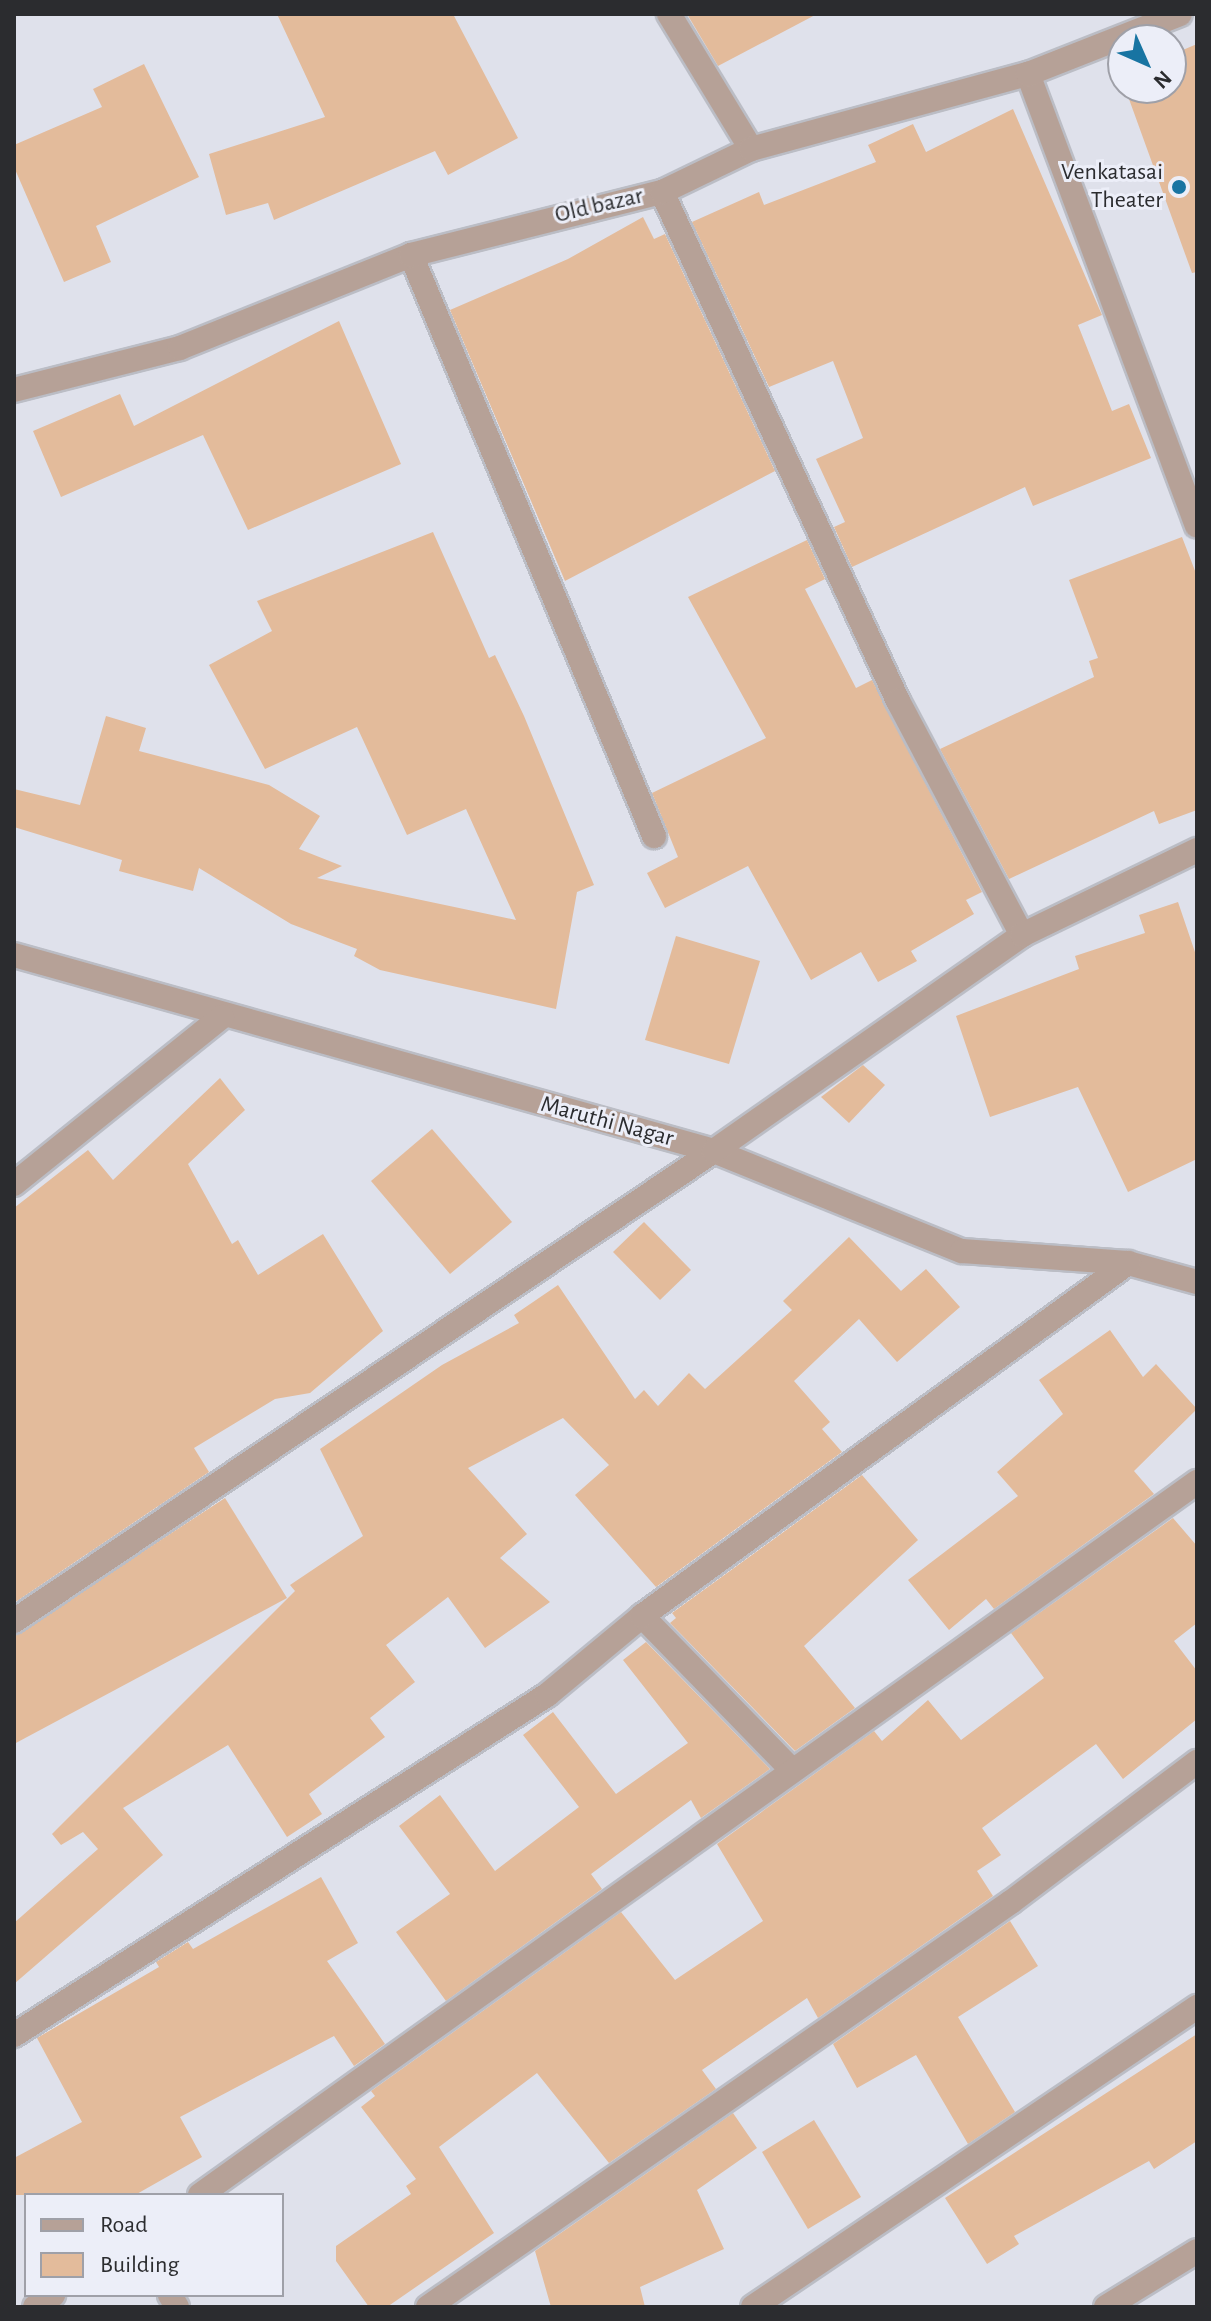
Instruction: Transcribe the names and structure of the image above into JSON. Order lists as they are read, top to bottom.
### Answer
{
  "streets": {
    "street": ["Old bazar", "Maruthi Nagar"]
  },
  "places": ["Venkatasai Theater"],
  "legend": ["Road", "Building"],
  "north": "bottom right"
}
